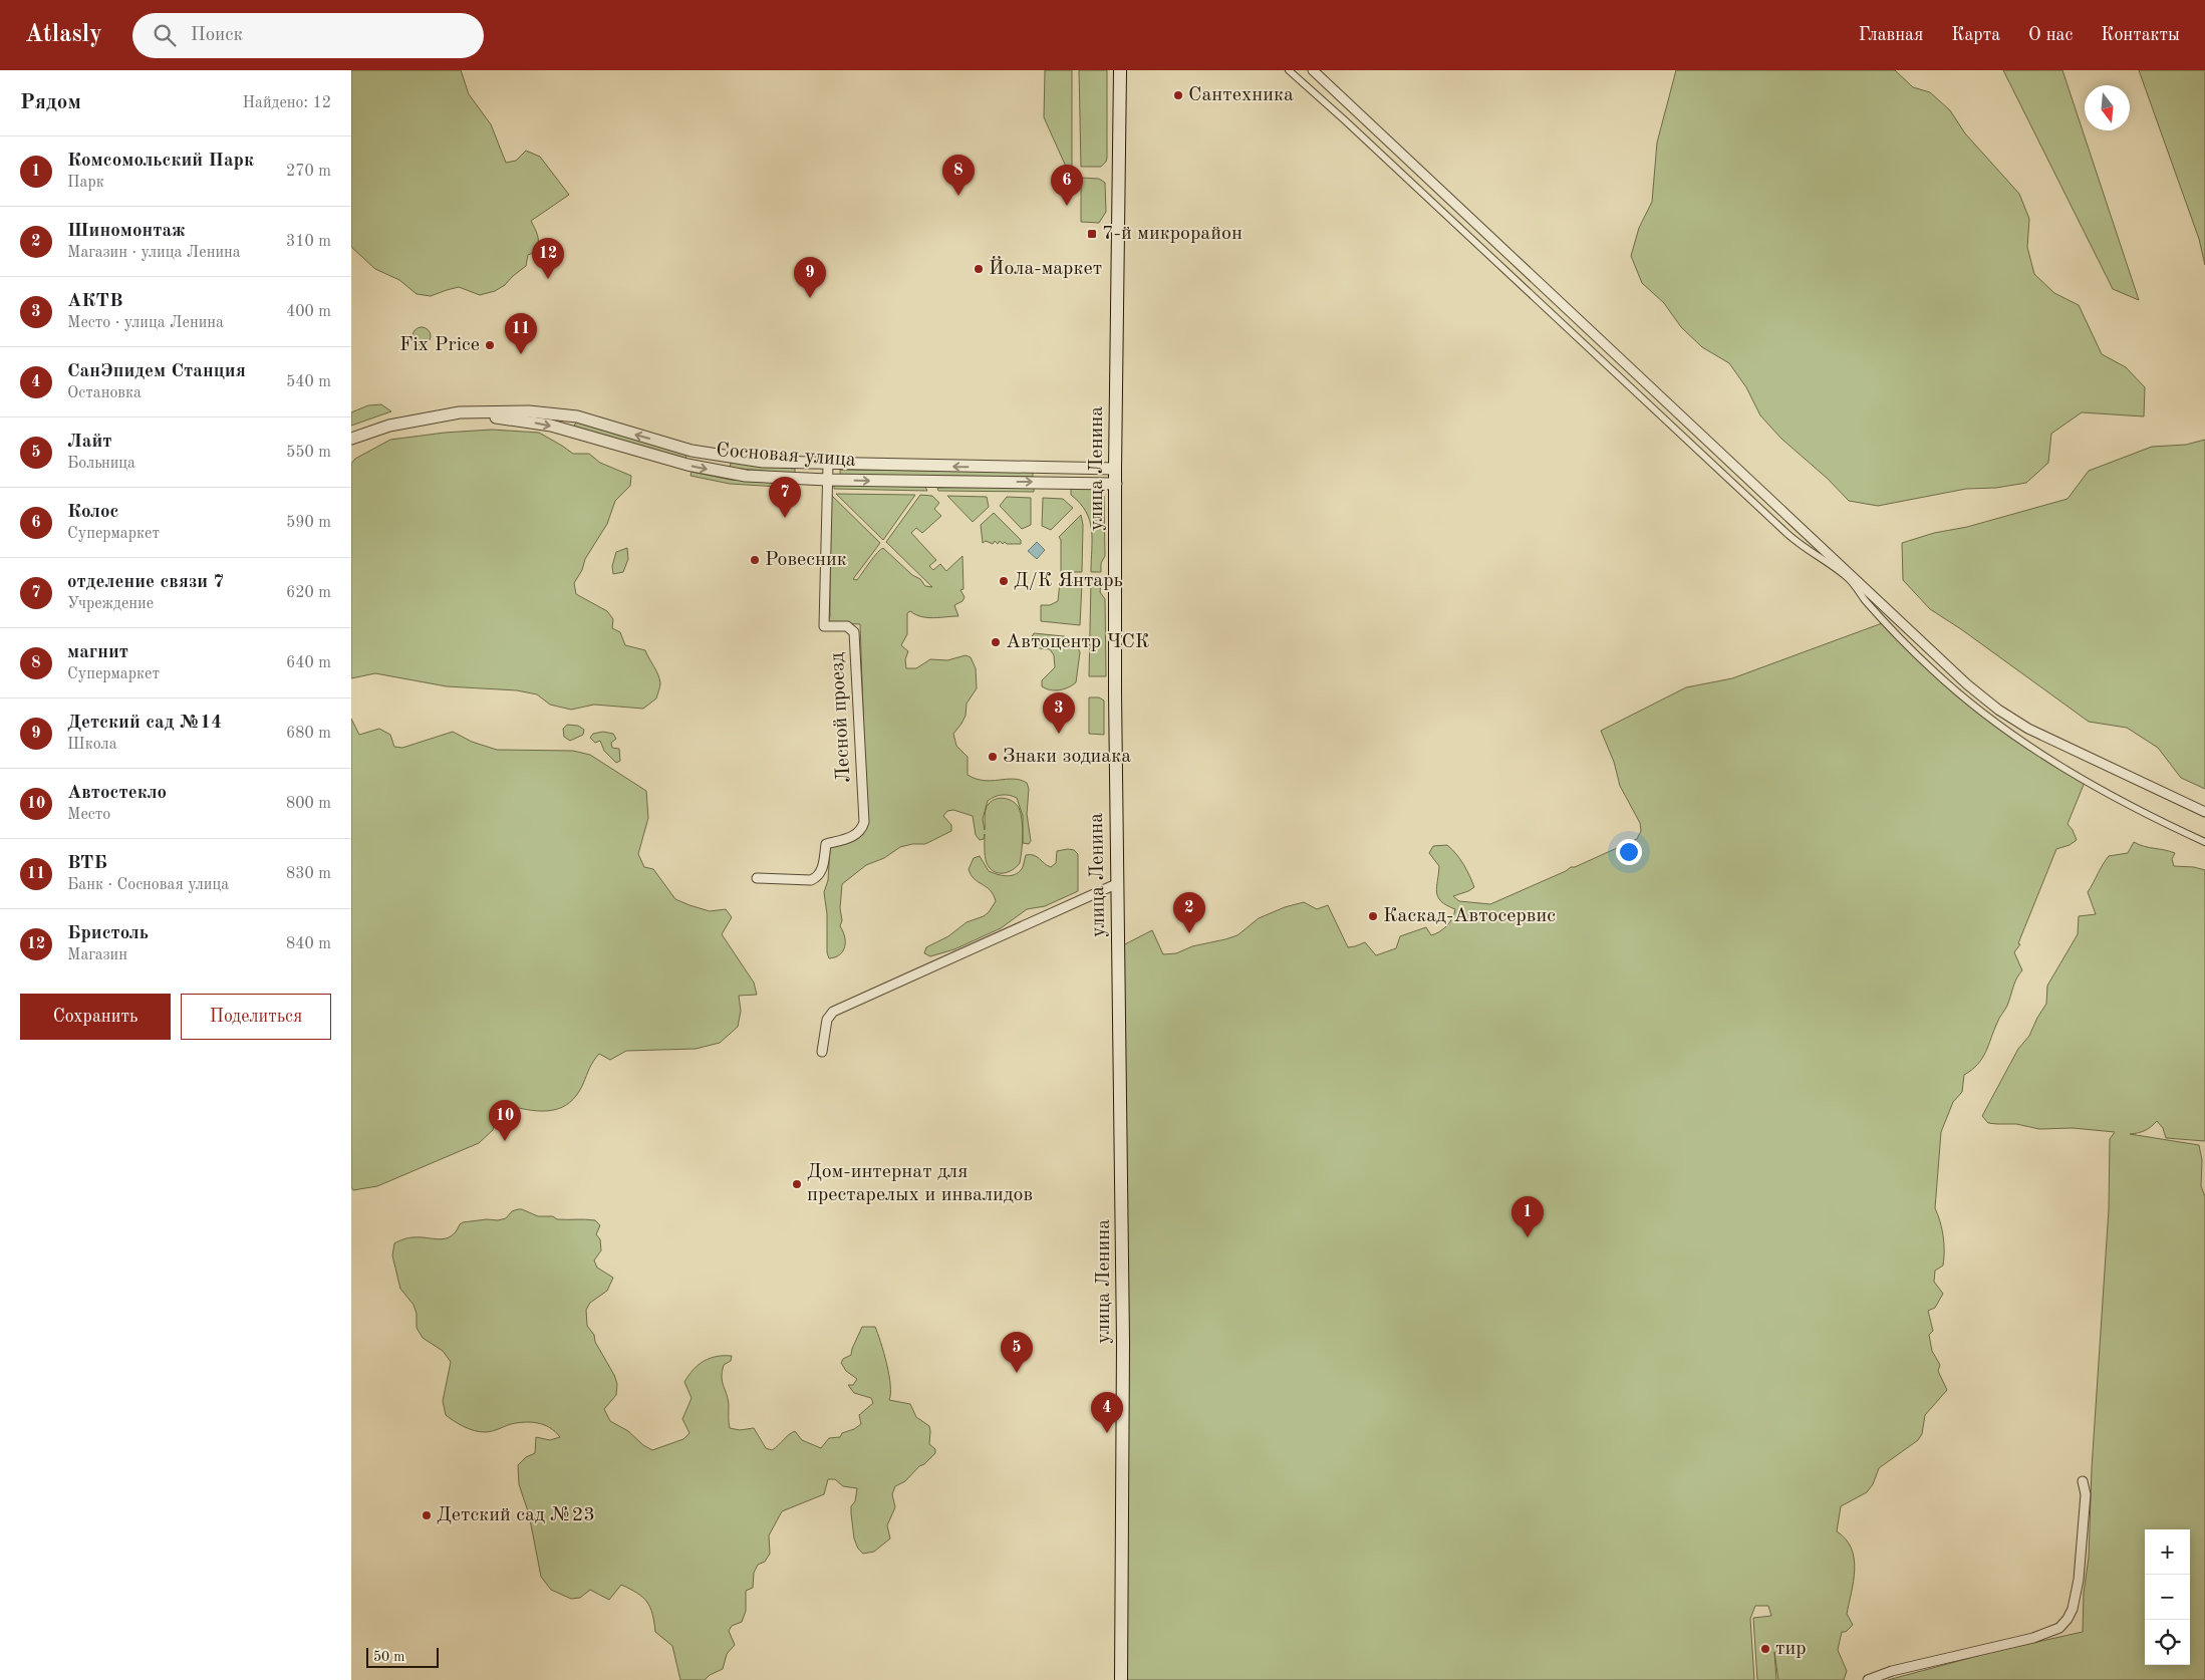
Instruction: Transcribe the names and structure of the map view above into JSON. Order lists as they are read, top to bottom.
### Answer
{
  "streets": {
    "main road": ["улица Ленина"],
    "street": ["Сосновая улица", "Лесной проезд"]
  },
  "crossings": [
    ["Сосновая улица", "улица Ленина"],
    ["Сосновая улица", "Лесной проезд"]
  ],
  "places": {
    "other": [
      "Сантехника",
      "Йола-маркет",
      "Fix Price",
      "Ровесник",
      "Д/К Янтарь",
      "Автоцентр ЧСК",
      "Знаки зодиака",
      "Каскад-Автосервис",
      "Дом-интернат для престарелых и инвалидов",
      "Детский сад №23",
      "тир"
    ],
    "transit": ["7-й микрорайон"]
  },
  "scale_bar": "50 m",
  "north": "bottom",
  "page": {
    "header": "Atlasly",
    "search": "Поиск",
    "nav": [
      "Главная",
      "Карта",
      "О нас",
      "Контакты"
    ],
    "heading": ["Рядом", "Найдено: 12"],
    "list": [
      {
        "mark": "1",
        "name": "Комсомольский Парк",
        "note": "Парк",
        "value": "270 m"
      },
      {
        "mark": "2",
        "name": "Шиномонтаж",
        "note": "Магазин · улица Ленина",
        "value": "310 m"
      },
      {
        "mark": "3",
        "name": "АКТВ",
        "note": "Место · улица Ленина",
        "value": "400 m"
      },
      {
        "mark": "4",
        "name": "СанЭпидем Станция",
        "note": "Остановка",
        "value": "540 m"
      },
      {
        "mark": "5",
        "name": "Лайт",
        "note": "Больница",
        "value": "550 m"
      },
      {
        "mark": "6",
        "name": "Колос",
        "note": "Супермаркет",
        "value": "590 m"
      },
      {
        "mark": "7",
        "name": "отделение связи 7",
        "note": "Учреждение",
        "value": "620 m"
      },
      {
        "mark": "8",
        "name": "магнит",
        "note": "Супермаркет",
        "value": "640 m"
      },
      {
        "mark": "9",
        "name": "Детский сад №14",
        "note": "Школа",
        "value": "680 m"
      },
      {
        "mark": "10",
        "name": "Автостекло",
        "note": "Место",
        "value": "800 m"
      },
      {
        "mark": "11",
        "name": "ВТБ",
        "note": "Банк · Сосновая улица",
        "value": "830 m"
      },
      {
        "mark": "12",
        "name": "Бристоль",
        "note": "Магазин",
        "value": "840 m"
      }
    ],
    "pins": [
      "8",
      "6",
      "12",
      "9",
      "11",
      "7",
      "3",
      "2",
      "10",
      "1",
      "5",
      "4"
    ],
    "buttons": ["Сохранить", "Поделиться"],
    "map_buttons": ["+", "−"],
    "scale": "50 m"
  }
}
